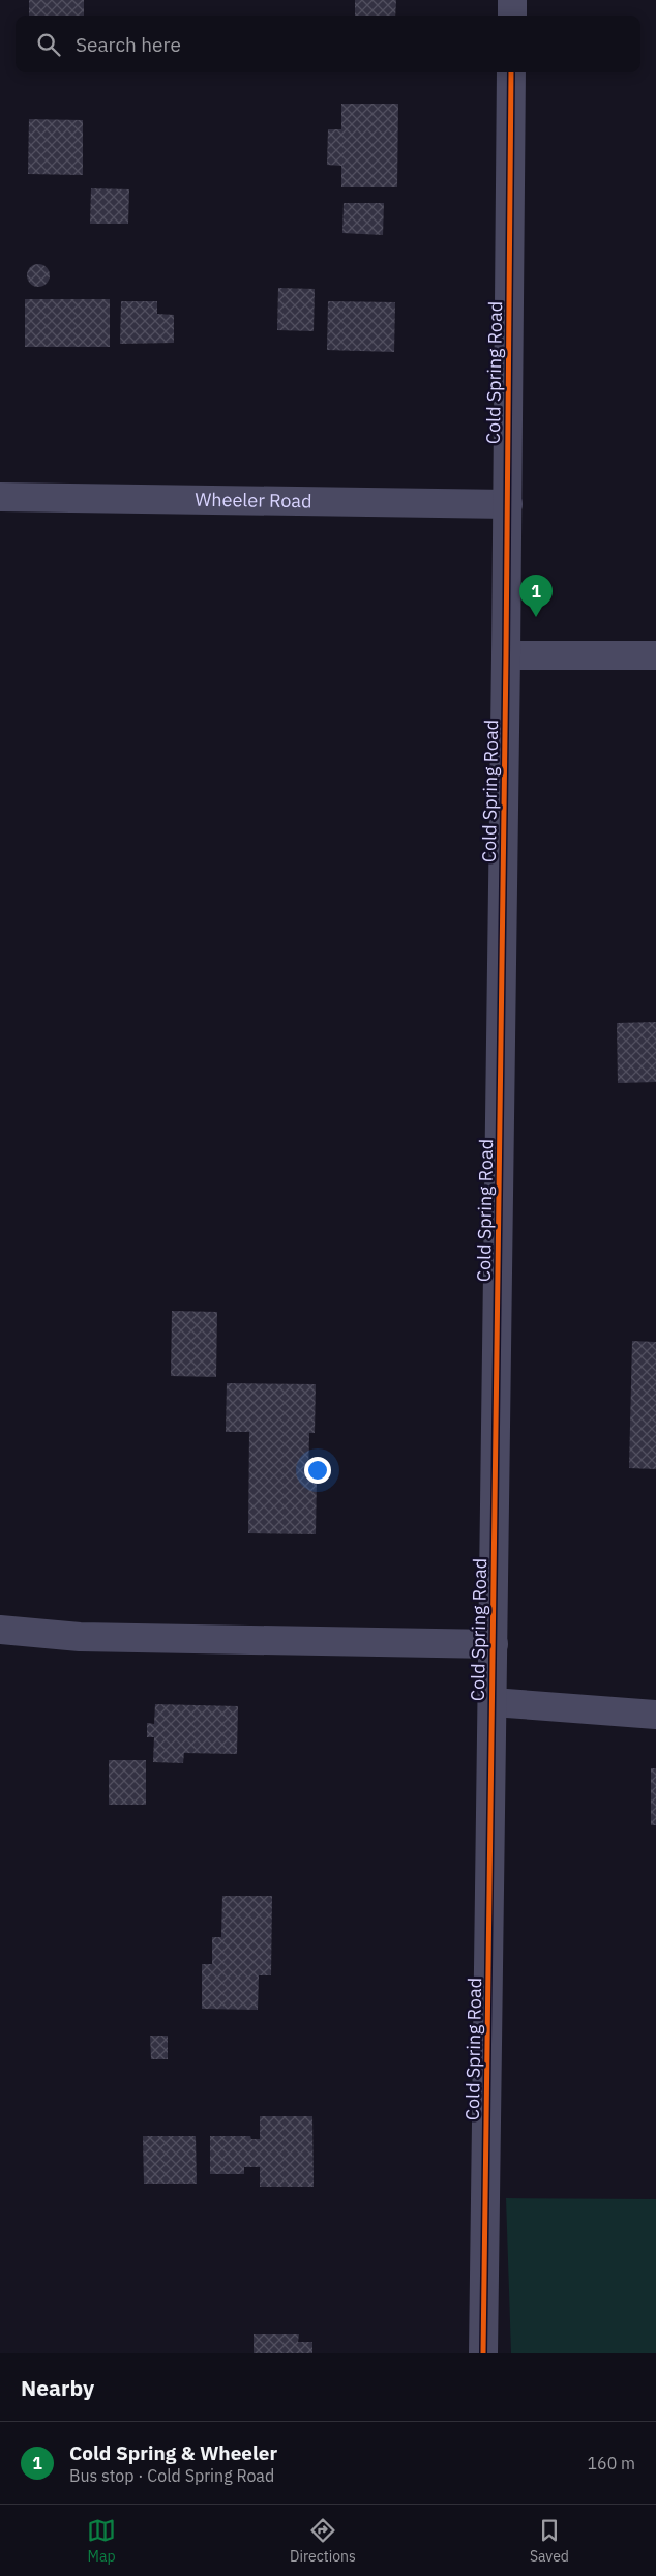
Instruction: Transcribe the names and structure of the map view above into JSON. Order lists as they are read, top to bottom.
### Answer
{
  "streets": {
    "street": ["Cold Spring Road", "Wheeler Road"]
  },
  "crossings": [
    ["Cold Spring Road", "Wheeler Road"]
  ],
  "page": {
    "search": "Search here",
    "pins": "1",
    "heading": "Nearby",
    "list": [
      {
        "mark": "1",
        "name": "Cold Spring & Wheeler",
        "note": "Bus stop · Cold Spring Road",
        "value": "160 m"
      }
    ],
    "nav": ["Map", "Directions", "Saved"]
  }
}
